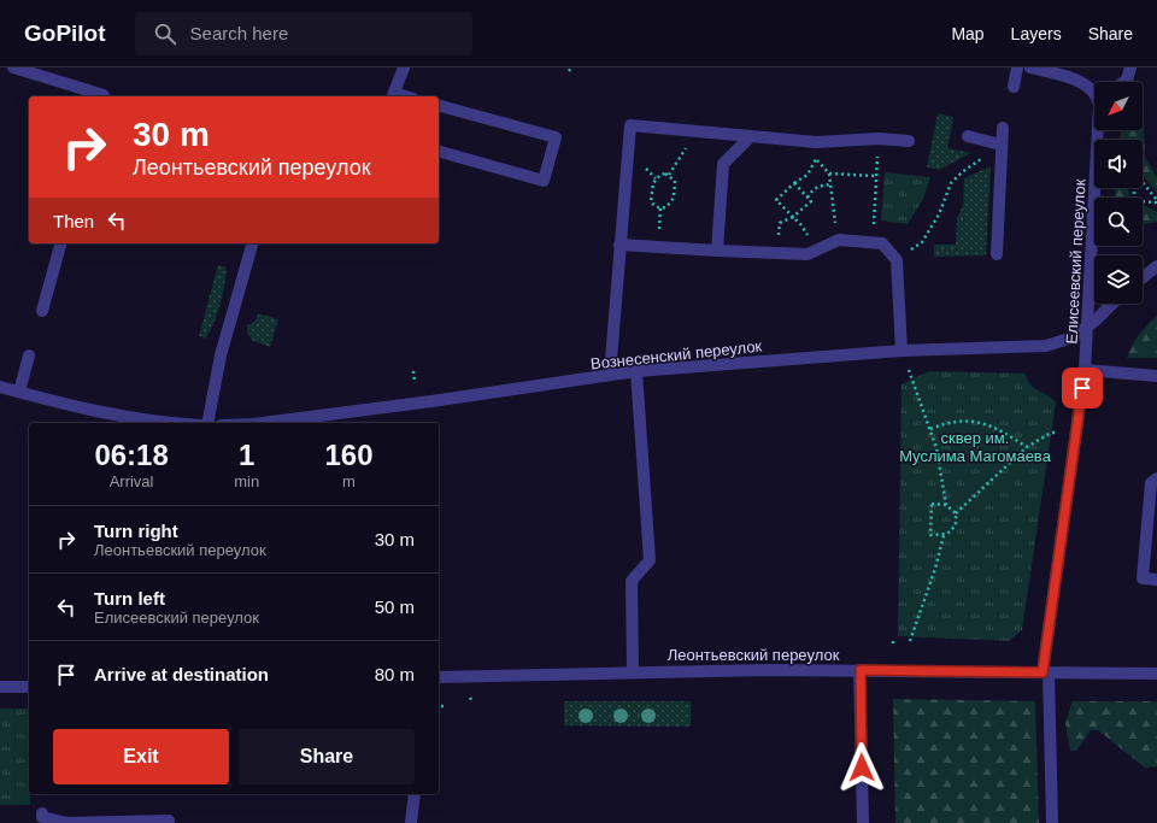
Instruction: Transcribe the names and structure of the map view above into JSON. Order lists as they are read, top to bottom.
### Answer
{
  "streets": {
    "street": ["Елисеевский переулок", "Вознесенский переулок", "Леонтьевский переулок"]
  },
  "crossings": [
    ["Елисеевский переулок", "Вознесенский переулок"],
    ["Елисеевский переулок", "Леонтьевский переулок"]
  ],
  "parks": ["сквер им. Муслима Магомаева"],
  "north": "bottom left",
  "page": {
    "header": "GoPilot",
    "search": "Search here",
    "nav": ["Map", "Layers", "Share"],
    "turn": ["30 m", "Леонтьевский переулок"],
    "then": "Then",
    "eta": [
      "06:18",
      "Arrival",
      "1",
      "min",
      "160",
      "m"
    ],
    "list": [
      {
        "name": "Turn right",
        "note": "Леонтьевский переулок",
        "value": "30 m"
      },
      {
        "name": "Turn left",
        "note": "Елисеевский переулок",
        "value": "50 m"
      },
      {
        "name": "Arrive at destination",
        "value": "80 m"
      }
    ],
    "buttons": ["Exit", "Share"]
  }
}
